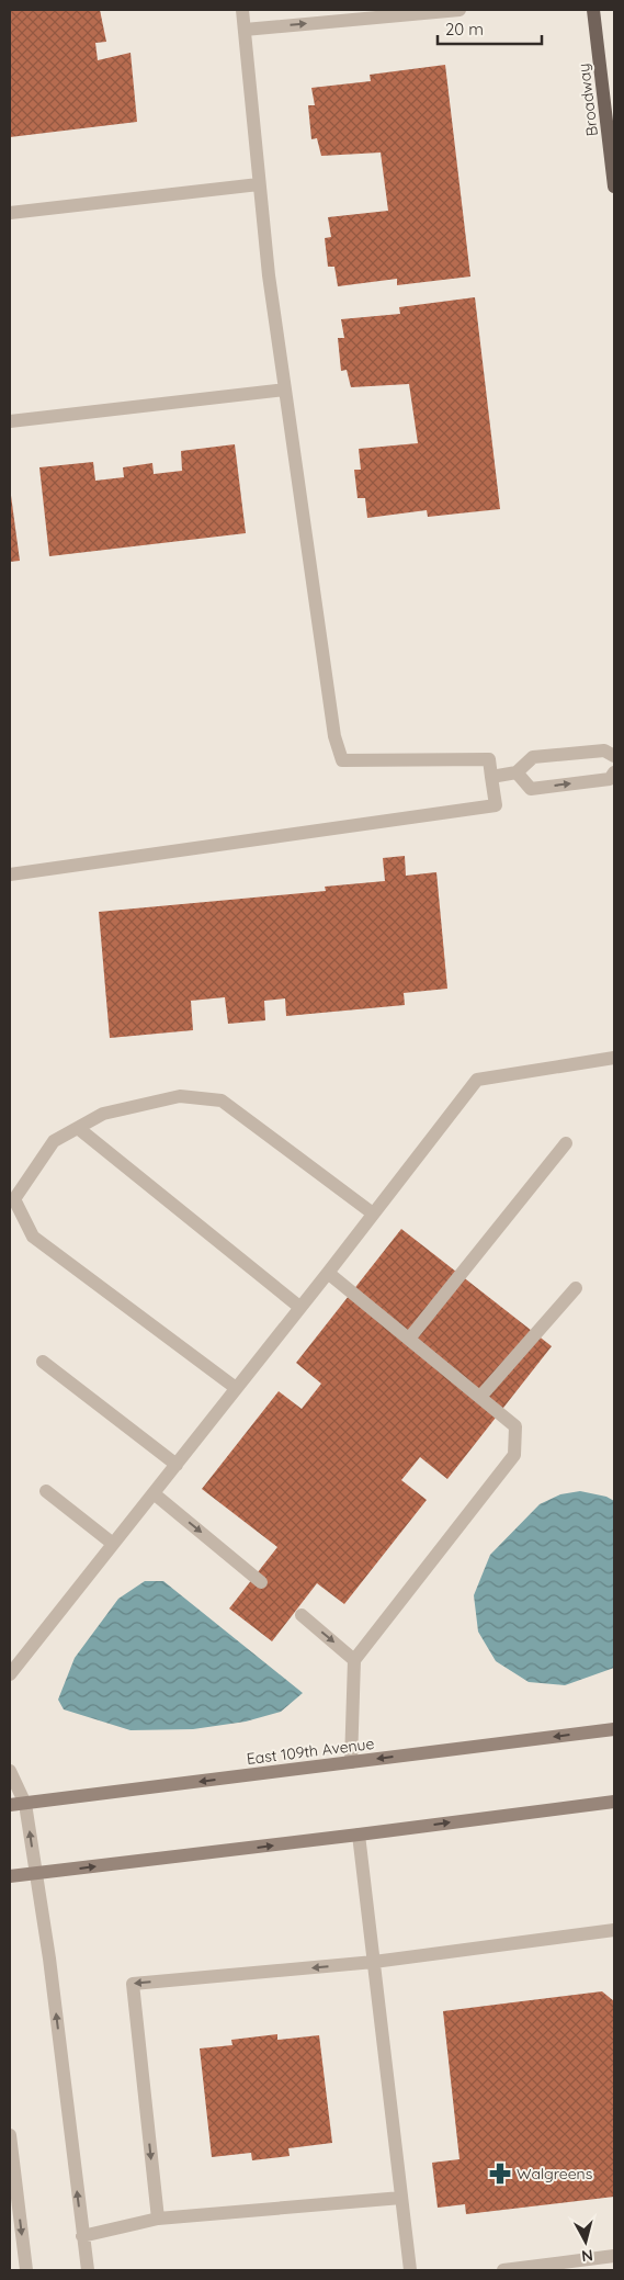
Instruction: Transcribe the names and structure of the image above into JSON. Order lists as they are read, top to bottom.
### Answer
{
  "streets": {
    "main road": ["Broadway", "East 109th Avenue"]
  },
  "places": {
    "pharmacy": ["Walgreens"]
  },
  "scale_bar": "20 m",
  "north": "bottom"
}
